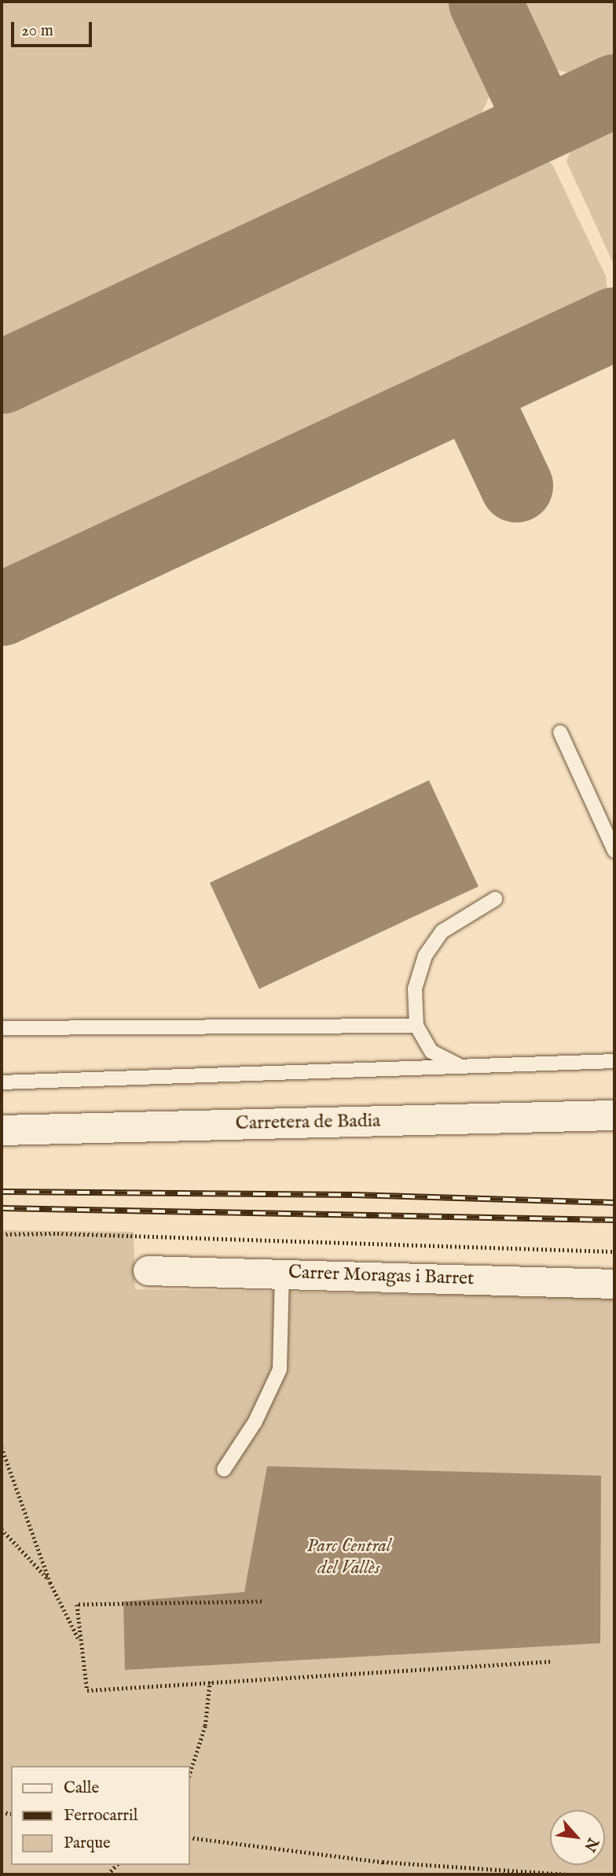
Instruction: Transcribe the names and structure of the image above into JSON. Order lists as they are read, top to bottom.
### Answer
{
  "streets": {
    "street": ["Carretera de Badia", "Carrer Moragas i Barret"]
  },
  "parks": ["Parc Central del Vallès"],
  "legend": ["Calle", "Ferrocarril", "Parque"],
  "scale_bar": "20 m",
  "north": "bottom right"
}
